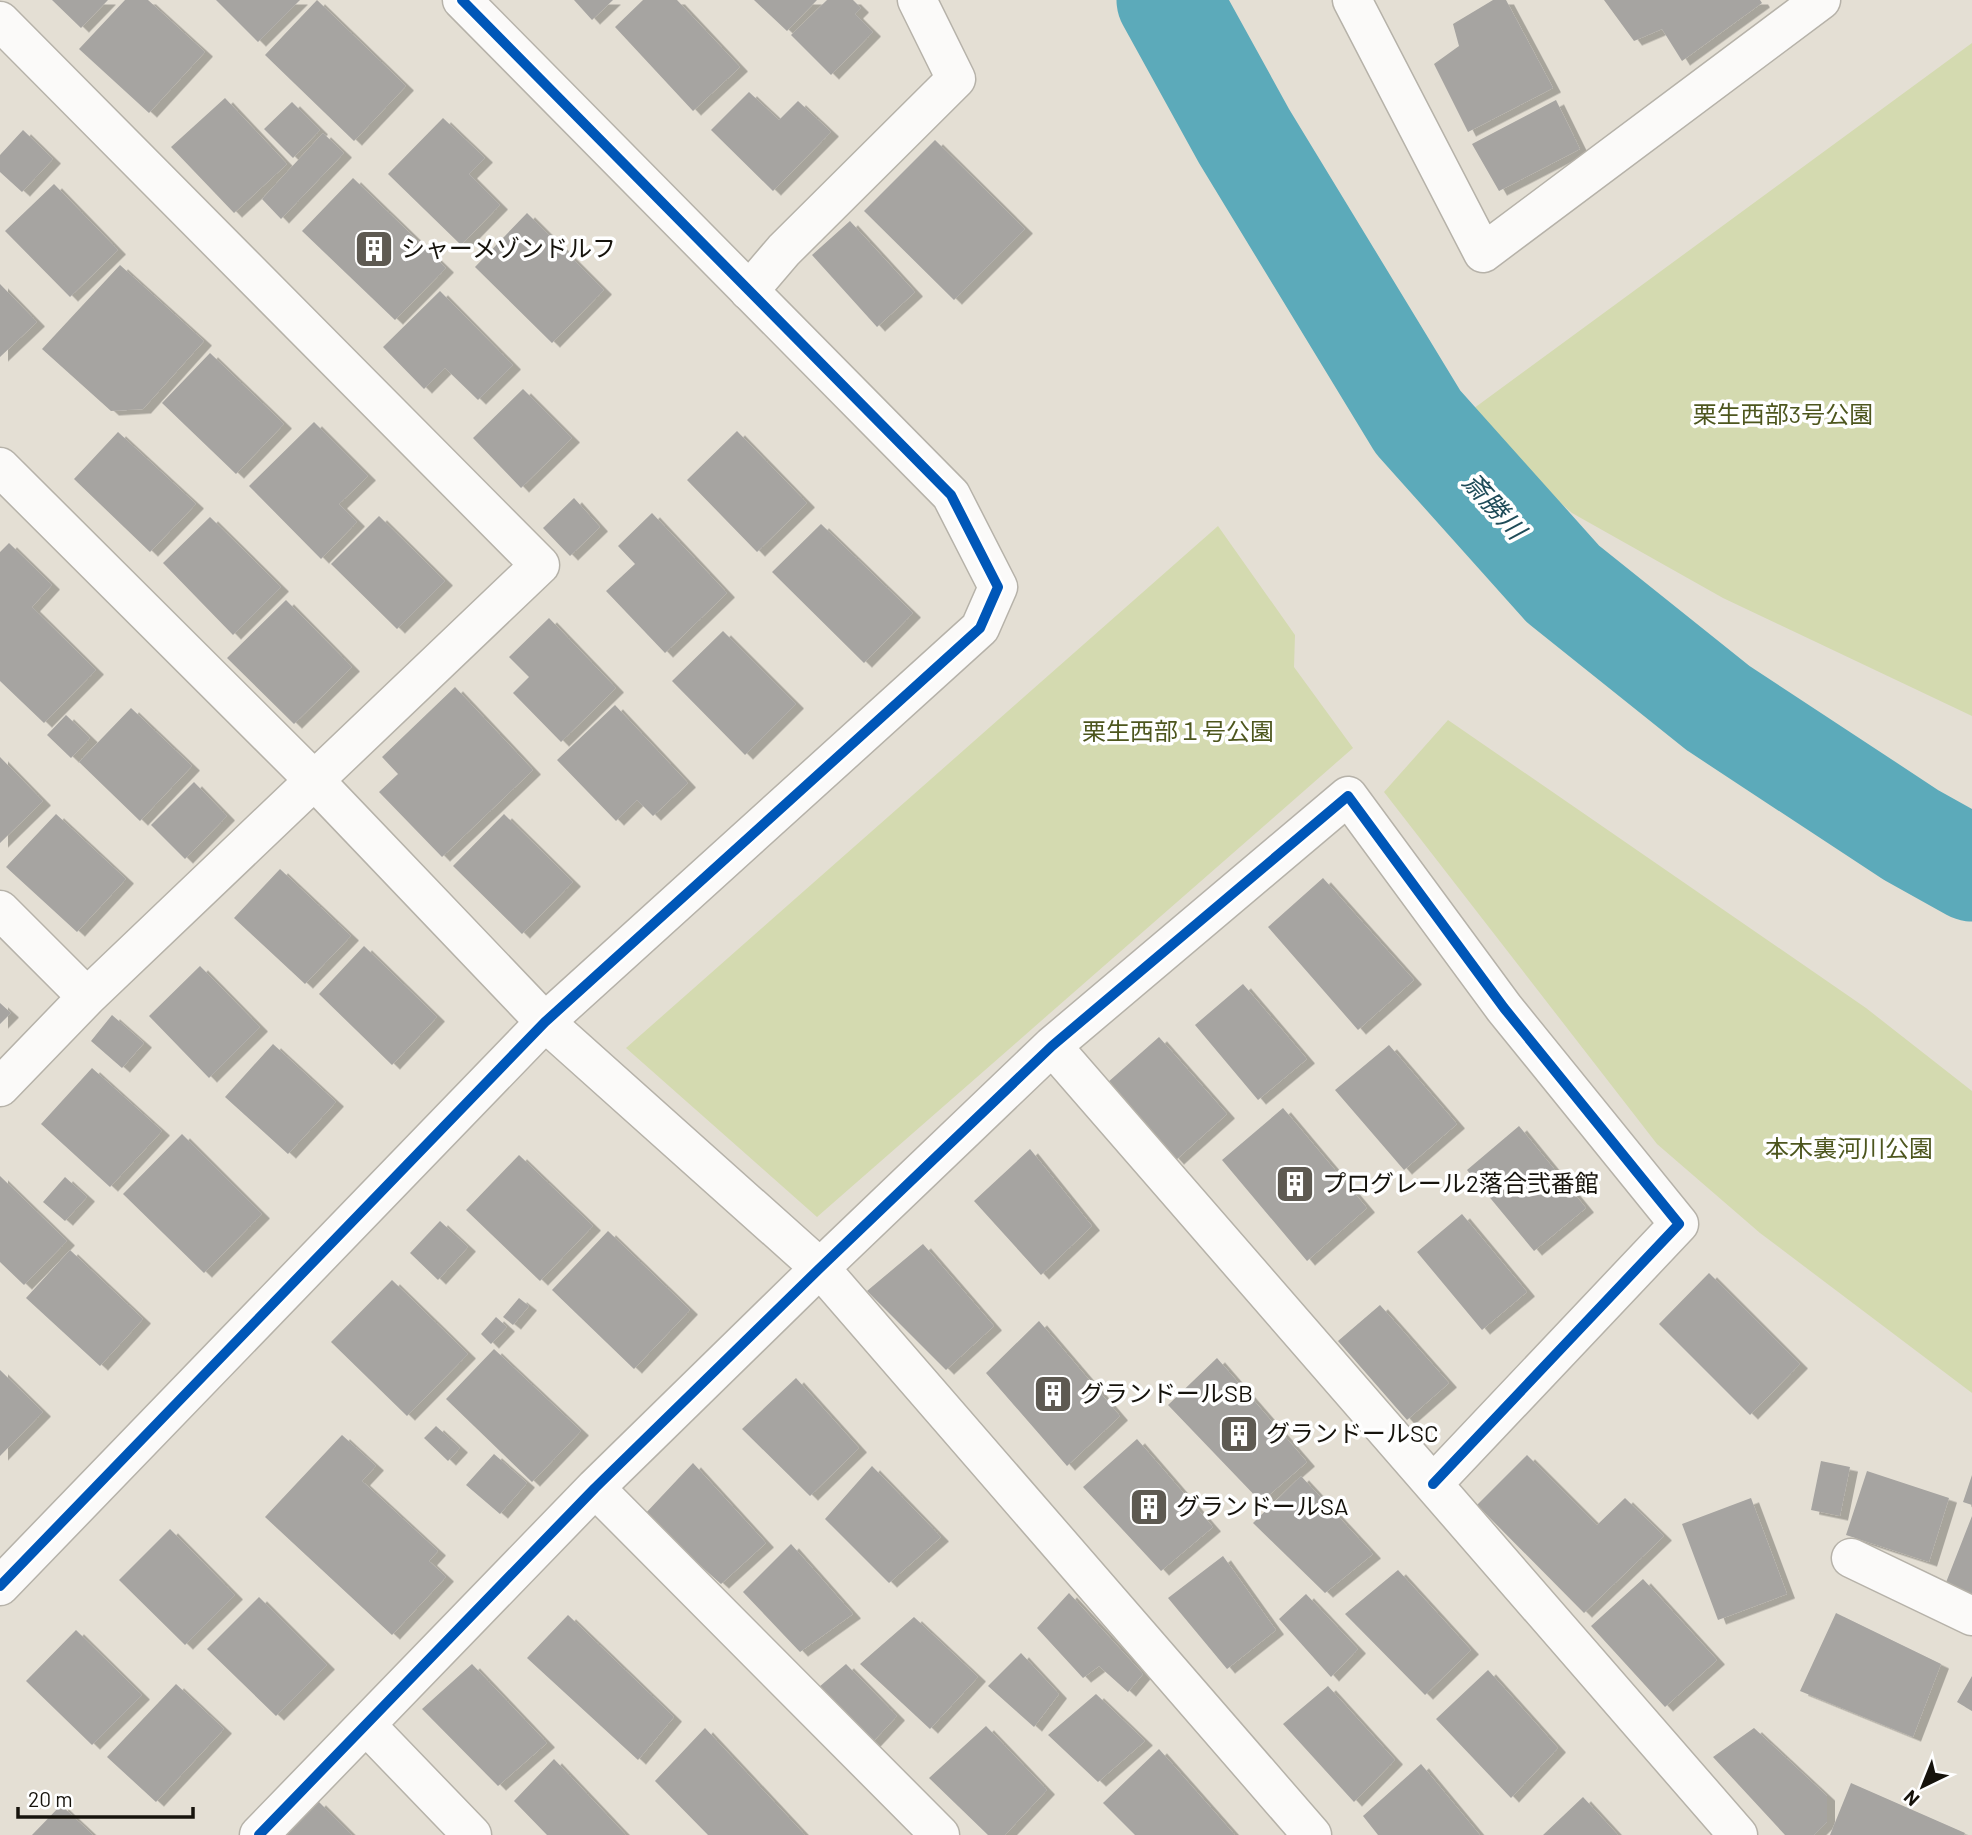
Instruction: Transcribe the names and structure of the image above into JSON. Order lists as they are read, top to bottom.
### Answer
{
  "water": ["斎勝川"],
  "parks": ["栗生西部3号公園", "栗生西部１号公園", "本木裏河川公園"],
  "places": {
    "building": [
      "シャーメゾンドルフ",
      "プログレール2落合弐番館",
      "グランドールSB",
      "グランドールSC",
      "グランドールSA"
    ]
  },
  "scale_bar": "20 m",
  "north": "bottom left"
}
